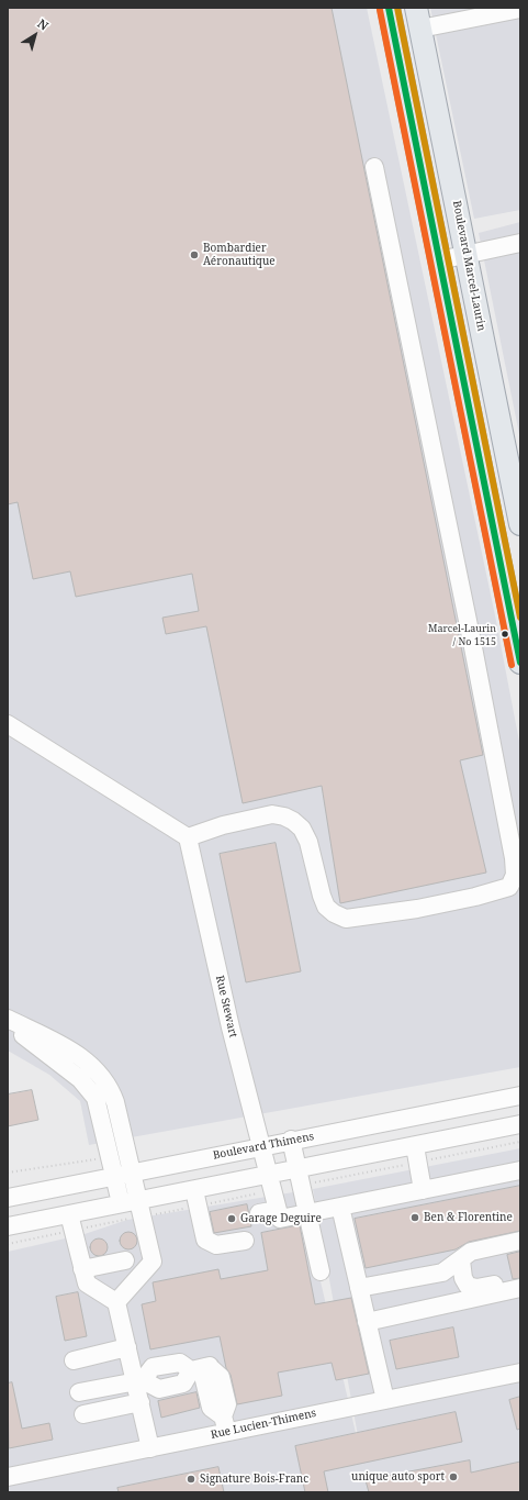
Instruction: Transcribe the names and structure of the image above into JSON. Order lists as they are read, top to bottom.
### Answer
{
  "streets": {
    "main road": ["Boulevard Marcel-Laurin"],
    "street": ["Rue Stewart", "Boulevard Thimens", "Rue Lucien-Thimens"]
  },
  "crossings": [
    ["Rue Stewart", "Boulevard Thimens"]
  ],
  "places": [
    "Bombardier Aéronautique",
    "Marcel-Laurin / No 1515",
    "Ben & Florentine",
    "Garage Deguire",
    "unique auto sport",
    "Signature Bois-Franc"
  ],
  "north": "top right"
}
